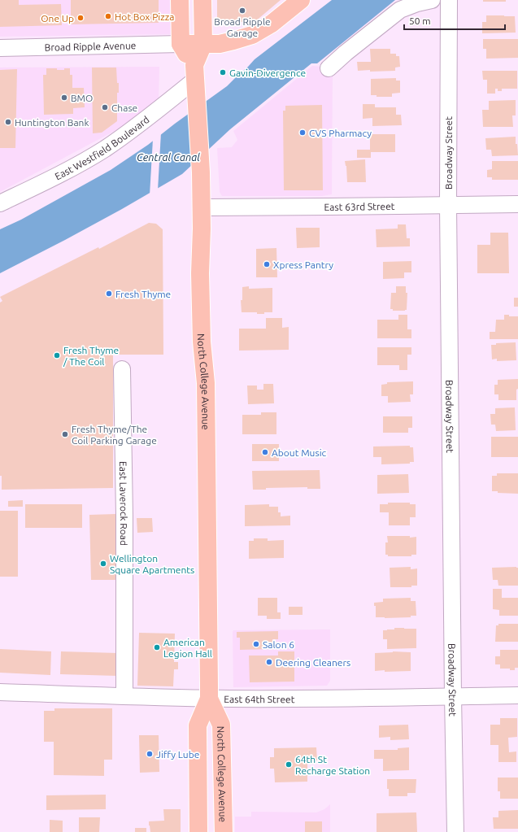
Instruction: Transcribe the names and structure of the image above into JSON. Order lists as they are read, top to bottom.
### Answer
{
  "streets": {
    "main road": ["North College Avenue"],
    "street": [
      "Broad Ripple Avenue",
      "East Westfield Boulevard",
      "Broadway Street",
      "East 63rd Street",
      "East Laverock Road",
      "East 64th Street"
    ]
  },
  "crossings": [
    ["Broad Ripple Avenue", "North College Avenue"],
    ["East Westfield Boulevard", "North College Avenue"],
    ["Broadway Street", "East 63rd Street"],
    ["Broadway Street", "East 64th Street"],
    ["East 63rd Street", "North College Avenue"],
    ["North College Avenue", "East 64th Street"],
    ["East Laverock Road", "East 64th Street"]
  ],
  "water": ["Central Canal"],
  "places": [
    "Broad Ripple Garage",
    "Hot Box Pizza",
    "One Up",
    "Gavin-Divergence",
    "BMO",
    "Chase",
    "Huntington Bank",
    "CVS Pharmacy",
    "Xpress Pantry",
    "Fresh Thyme",
    "Fresh Thyme / The Coil",
    "Fresh Thyme/The Coil Parking Garage",
    "About Music",
    "Wellington Square Apartments",
    "Salon 6",
    "American Legion Hall",
    "Deering Cleaners",
    "Jiffy Lube",
    "64th St Recharge Station"
  ],
  "scale_bar": "50 m"
}
